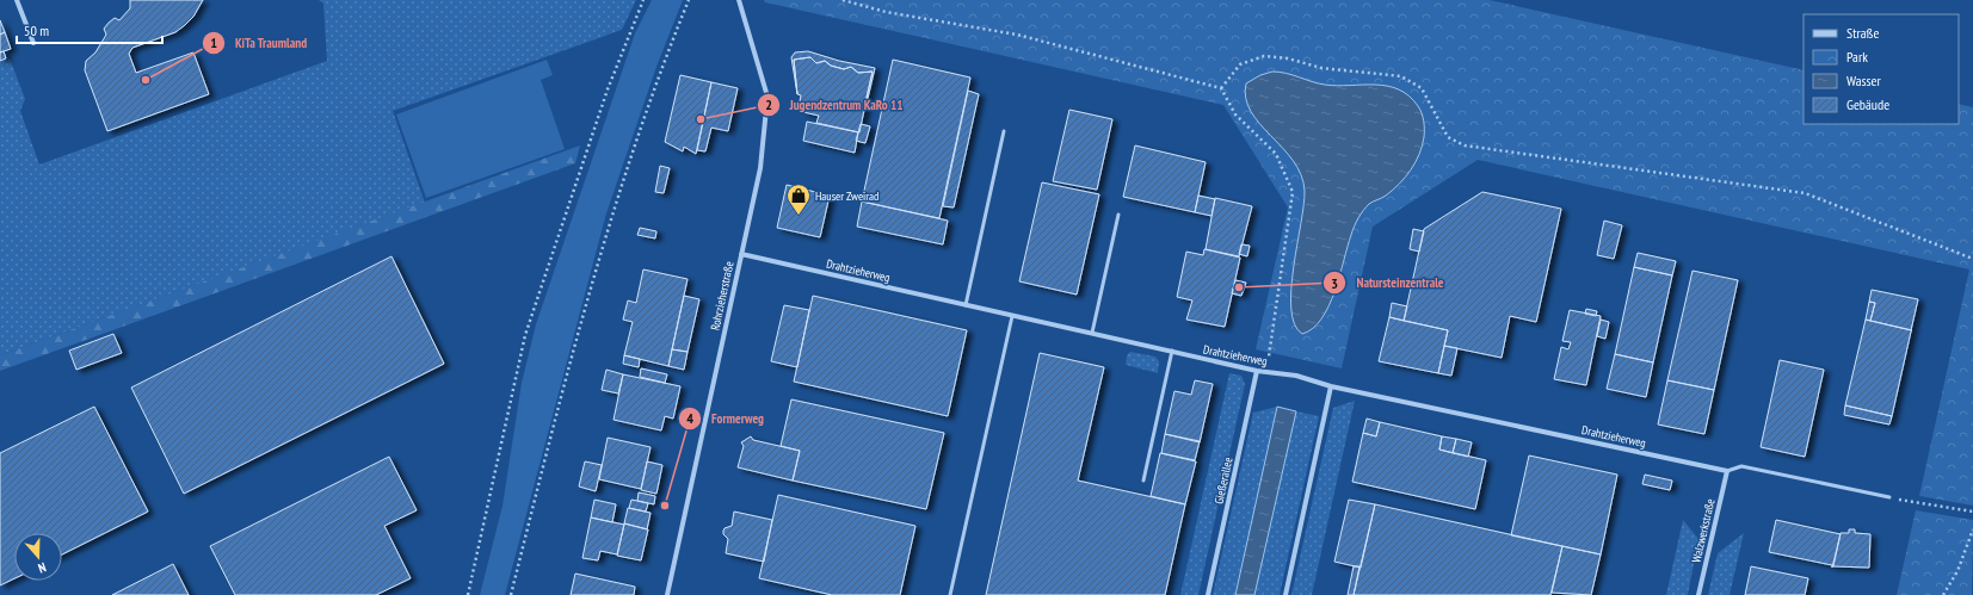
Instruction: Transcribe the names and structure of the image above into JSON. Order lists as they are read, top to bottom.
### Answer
{
  "streets": {
    "street": [
      "Drahtzieherweg",
      "Rohrzieherstraße",
      "Gießerallee",
      "Walzwerkstraße"
    ]
  },
  "crossings": [
    ["Drahtzieherweg", "Rohrzieherstraße"],
    ["Drahtzieherweg", "Gießerallee"],
    ["Drahtzieherweg", "Walzwerkstraße"]
  ],
  "places": {
    "other": [
      "KiTa Traumland",
      "Jugendzentrum KaRo 11",
      "Natursteinzentrale",
      "Formerweg"
    ],
    "shop": ["Hauser Zweirad"]
  },
  "legend": [
    "Straße",
    "Park",
    "Wasser",
    "Gebäude"
  ],
  "scale_bar": "50 m",
  "north": "bottom"
}
